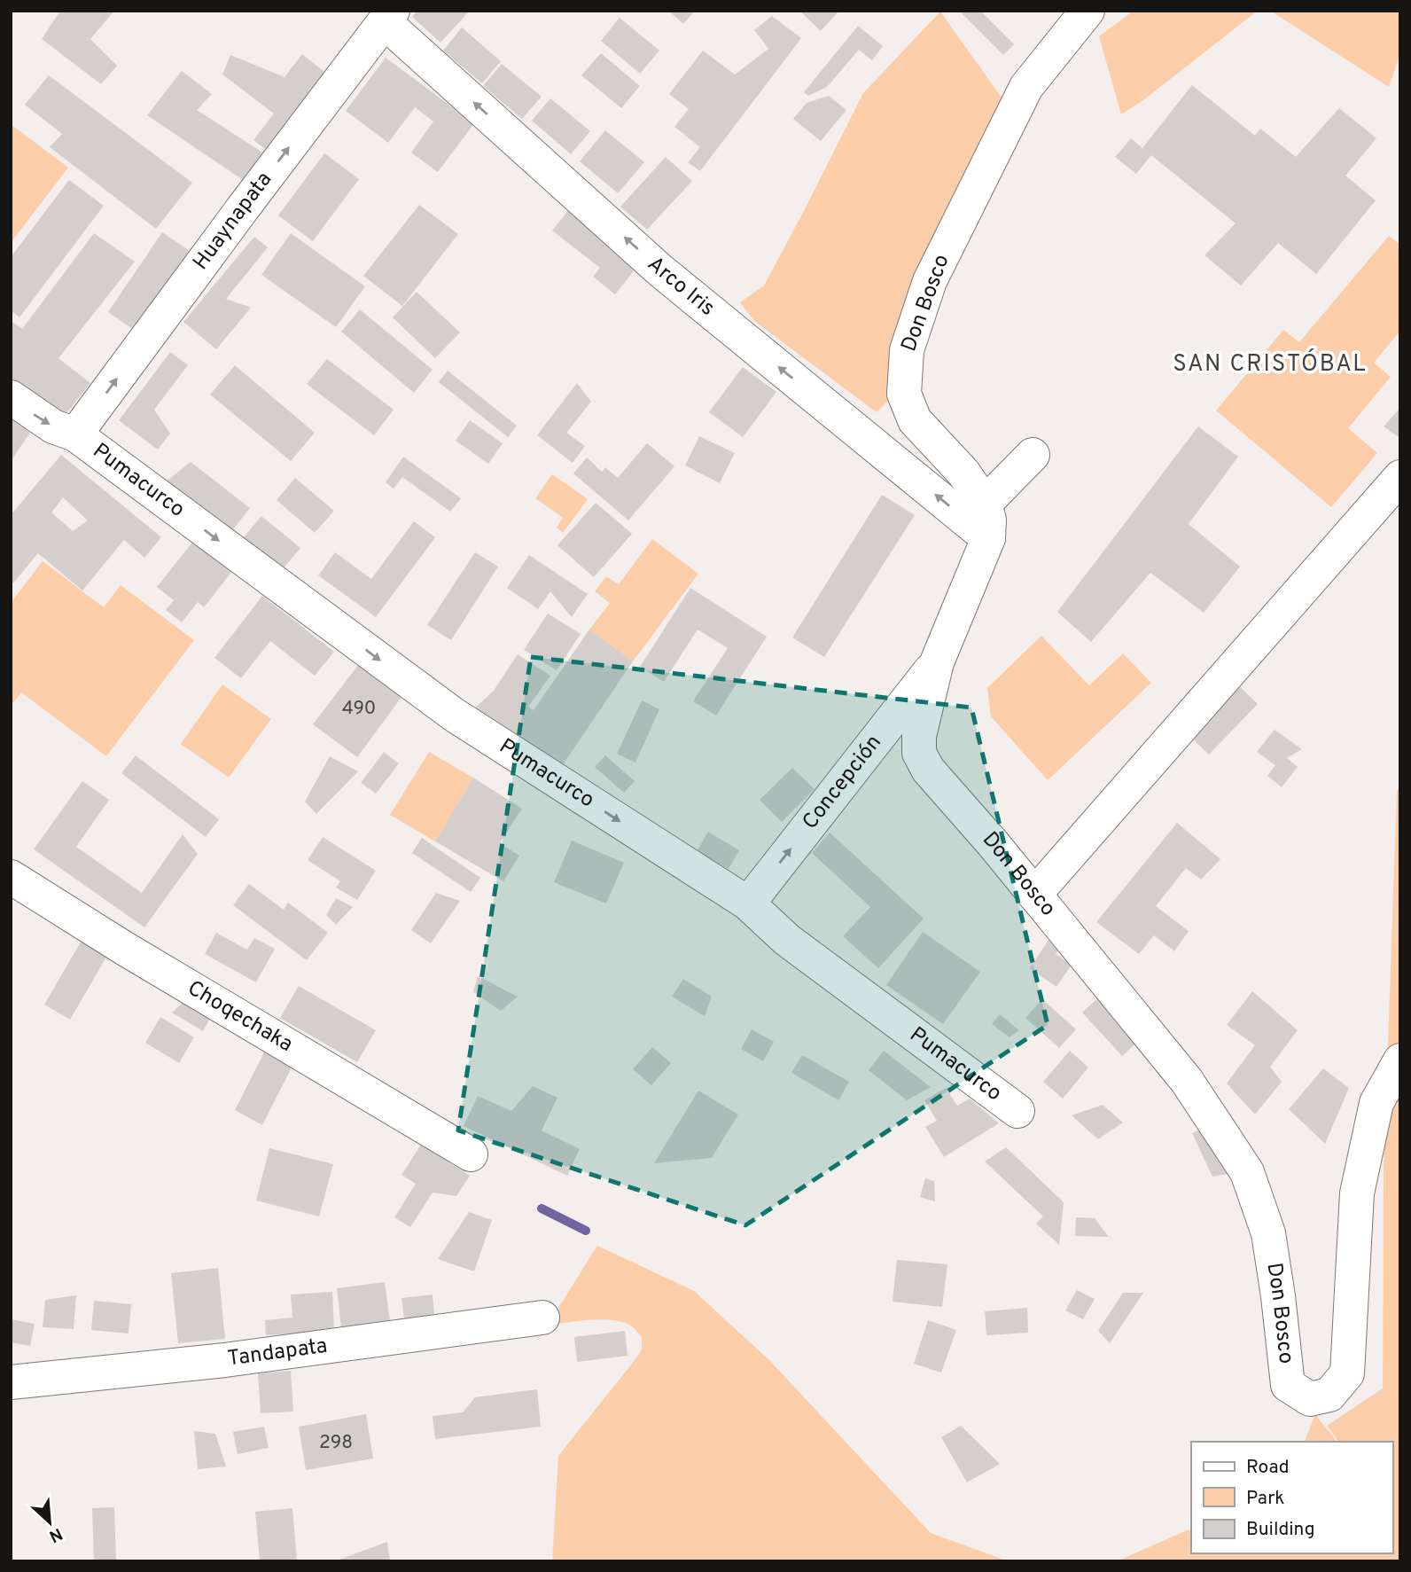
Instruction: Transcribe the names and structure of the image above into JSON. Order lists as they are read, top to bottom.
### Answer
{
  "streets": {
    "street": [
      "Huaynapata",
      "Arco Iris",
      "Don Bosco",
      "Pumacurco",
      "Concepción",
      "Choqechaka",
      "Tandapata"
    ]
  },
  "crossings": [
    ["Huaynapata", "Arco Iris"],
    ["Huaynapata", "Pumacurco"],
    ["Arco Iris", "Don Bosco"],
    ["Don Bosco", "Concepción"],
    ["Pumacurco", "Concepción"]
  ],
  "one_way": ["Huaynapata", "Arco Iris", "Pumacurco"],
  "districts": ["SAN CRISTÓBAL"],
  "house_numbers": ["490", "298"],
  "legend": ["Road", "Park", "Building"],
  "north": "bottom right"
}
